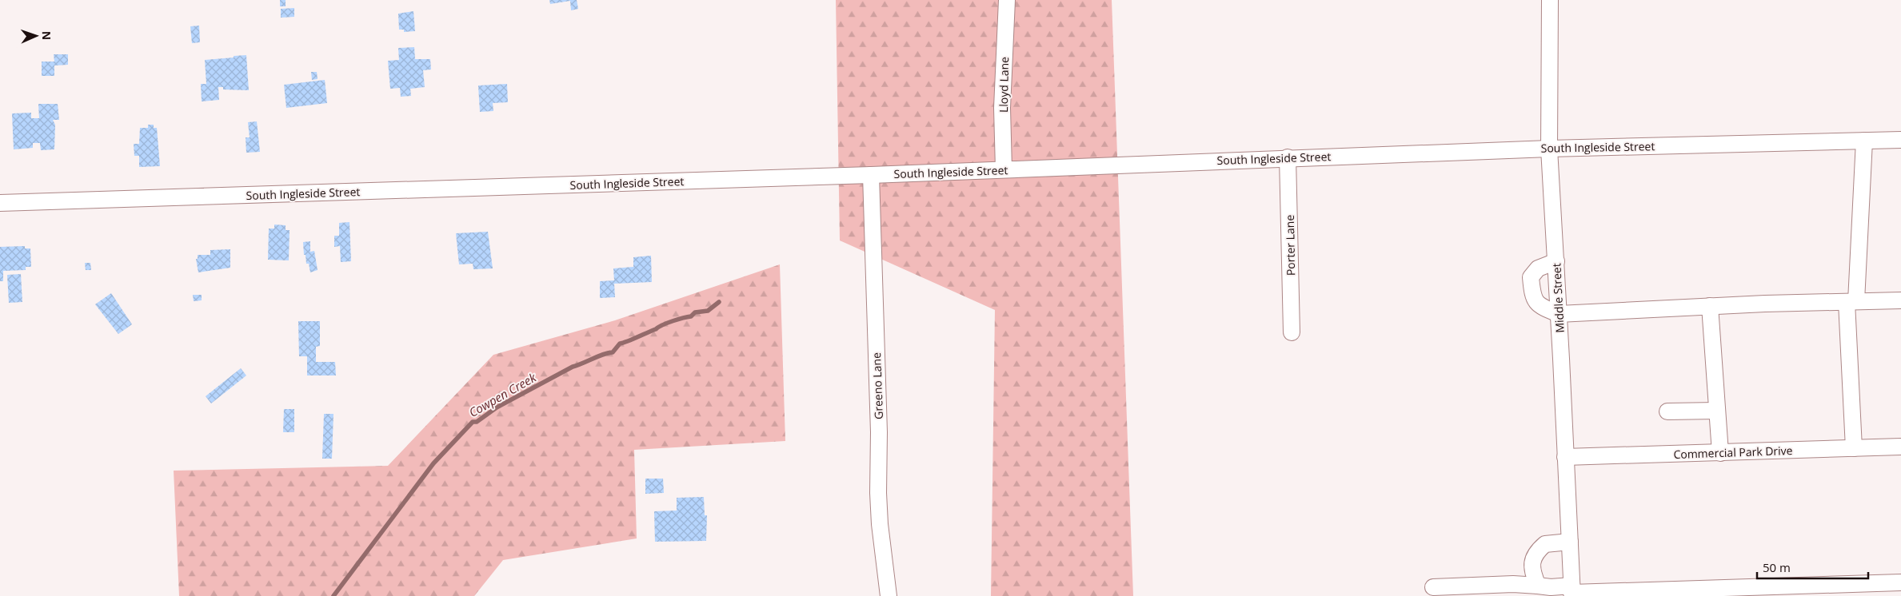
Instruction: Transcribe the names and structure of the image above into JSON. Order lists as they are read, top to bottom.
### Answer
{
  "streets": {
    "street": [
      "Lloyd Lane",
      "South Ingleside Street",
      "Porter Lane",
      "Middle Street",
      "Greeno Lane",
      "Commercial Park Drive"
    ]
  },
  "crossings": [
    ["Lloyd Lane", "South Ingleside Street"],
    ["South Ingleside Street", "Porter Lane"],
    ["South Ingleside Street", "Middle Street"],
    ["South Ingleside Street", "Greeno Lane"],
    ["Middle Street", "Commercial Park Drive"]
  ],
  "water": ["Cowpen Creek"],
  "scale_bar": "50 m",
  "north": "right"
}
